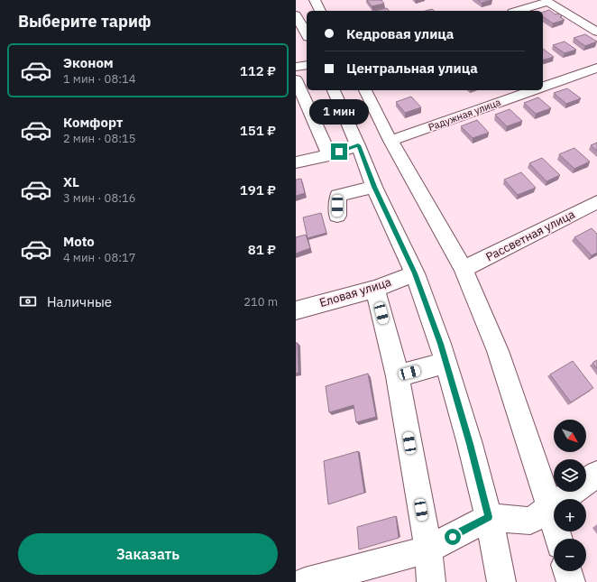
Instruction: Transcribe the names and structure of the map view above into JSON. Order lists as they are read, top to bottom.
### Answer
{
  "streets": {
    "street": ["Радужная улица", "Рассветная улица", "Еловая улица"]
  },
  "north": "bottom right",
  "page": {
    "heading": "Выберите тариф",
    "banner": ["Кедровая улица", "Центральная улица"],
    "list": [
      {
        "name": "Эконом",
        "note": "1 мин · 08:14",
        "value": "112 ₽"
      },
      {
        "name": "Комфорт",
        "note": "2 мин · 08:15",
        "value": "151 ₽"
      },
      {
        "name": "XL",
        "note": "3 мин · 08:16",
        "value": "191 ₽"
      },
      {
        "name": "Moto",
        "note": "4 мин · 08:17",
        "value": "81 ₽"
      }
    ],
    "bubble": "1 мин",
    "pay": ["Наличные", "210 m"],
    "map_buttons": ["+", "−"],
    "buttons": "Заказать"
  }
}
